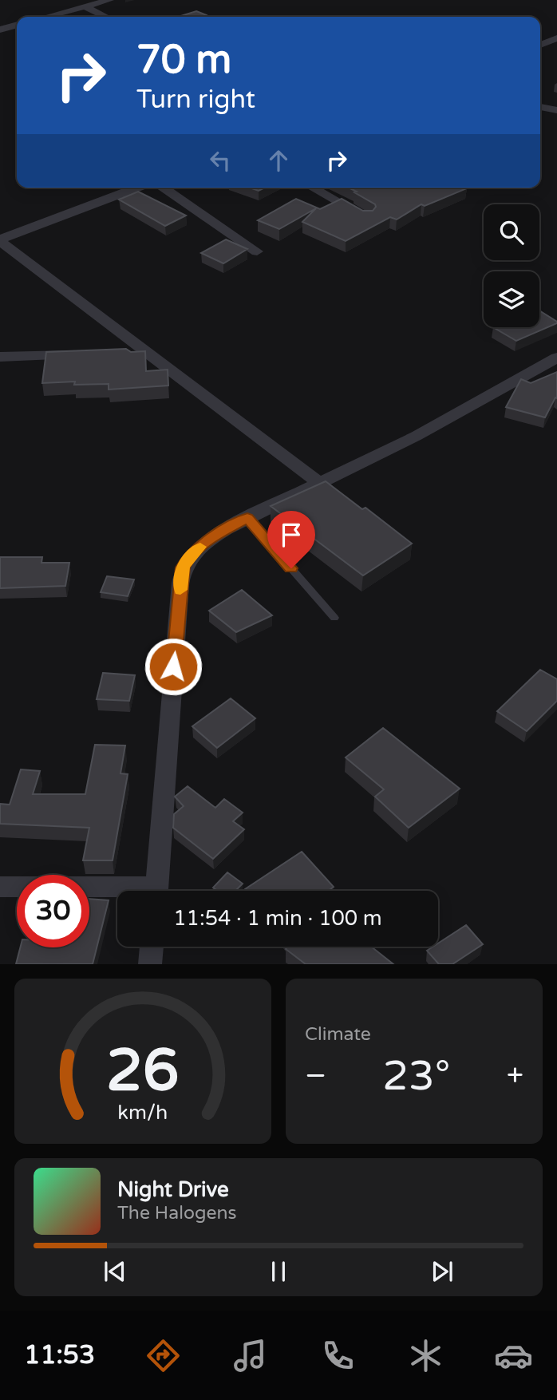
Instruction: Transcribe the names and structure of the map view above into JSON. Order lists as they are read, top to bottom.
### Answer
{
  "page": {
    "turn": ["70 m", "Turn right"],
    "limit": "30",
    "trip": "11:54 · 1 min · 100 m",
    "tile": "Climate",
    "heat": ["−", "23°", "+"],
    "song": ["Night Drive", "The Halogens"],
    "tabs": "11:53",
    "gauge": ["26", "km/h"]
  }
}
